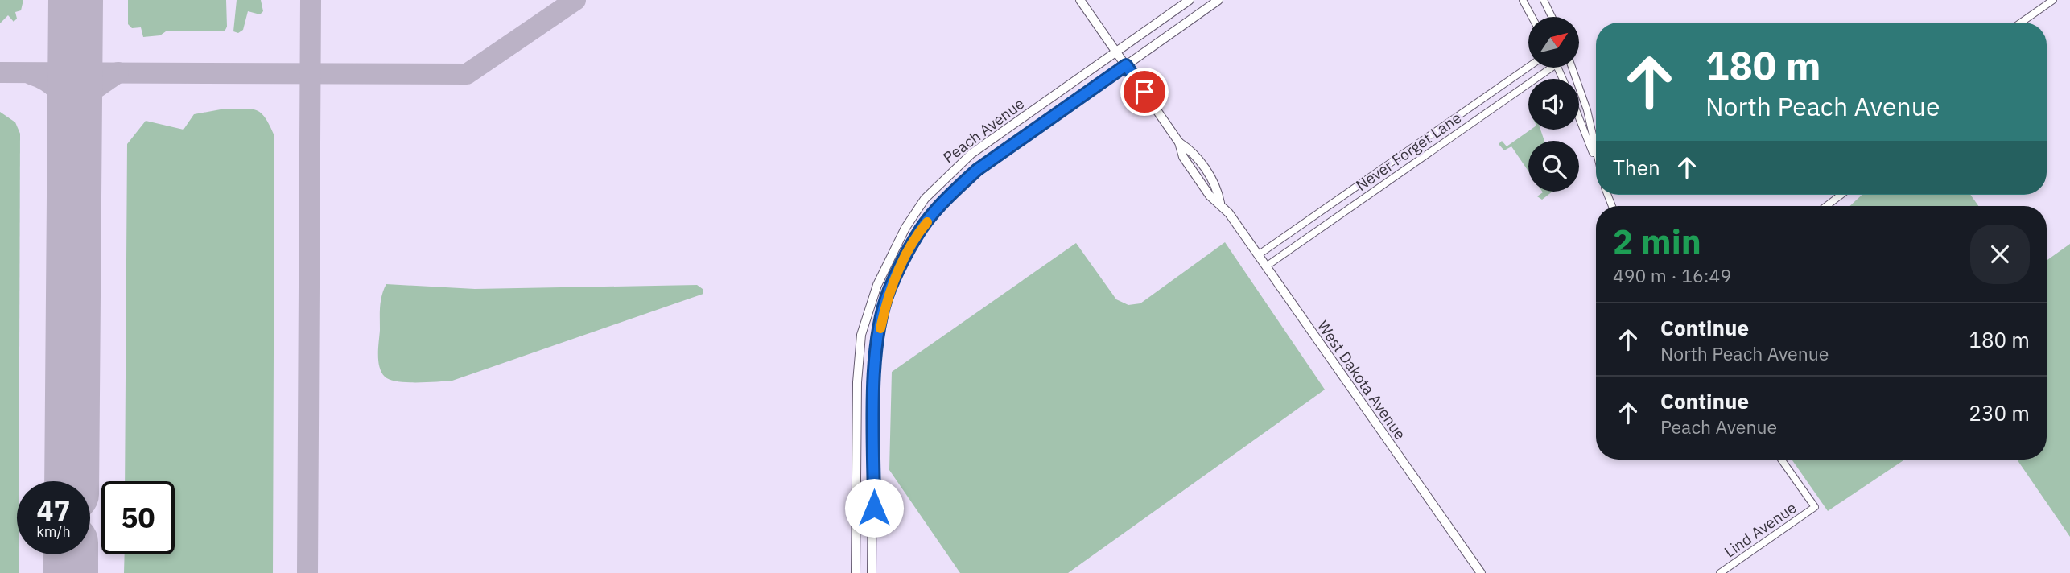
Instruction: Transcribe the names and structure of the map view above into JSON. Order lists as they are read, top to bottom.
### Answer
{
  "streets": {
    "main road": ["Peach Avenue", "West Dakota Avenue"],
    "street": ["Never Forget Lane", "Lind Avenue"]
  },
  "crossings": [
    ["Peach Avenue", "West Dakota Avenue"],
    ["Never Forget Lane", "West Dakota Avenue"]
  ],
  "north": "top right",
  "page": {
    "turn": ["180 m", "North Peach Avenue"],
    "then": "Then",
    "heading": ["2 min", "490 m · 16:49"],
    "list": [
      {
        "name": "Continue",
        "note": "North Peach Avenue",
        "value": "180 m"
      },
      {
        "name": "Continue",
        "note": "Peach Avenue",
        "value": "230 m"
      }
    ],
    "speed": "47 km/h",
    "limit": "50"
  }
}
